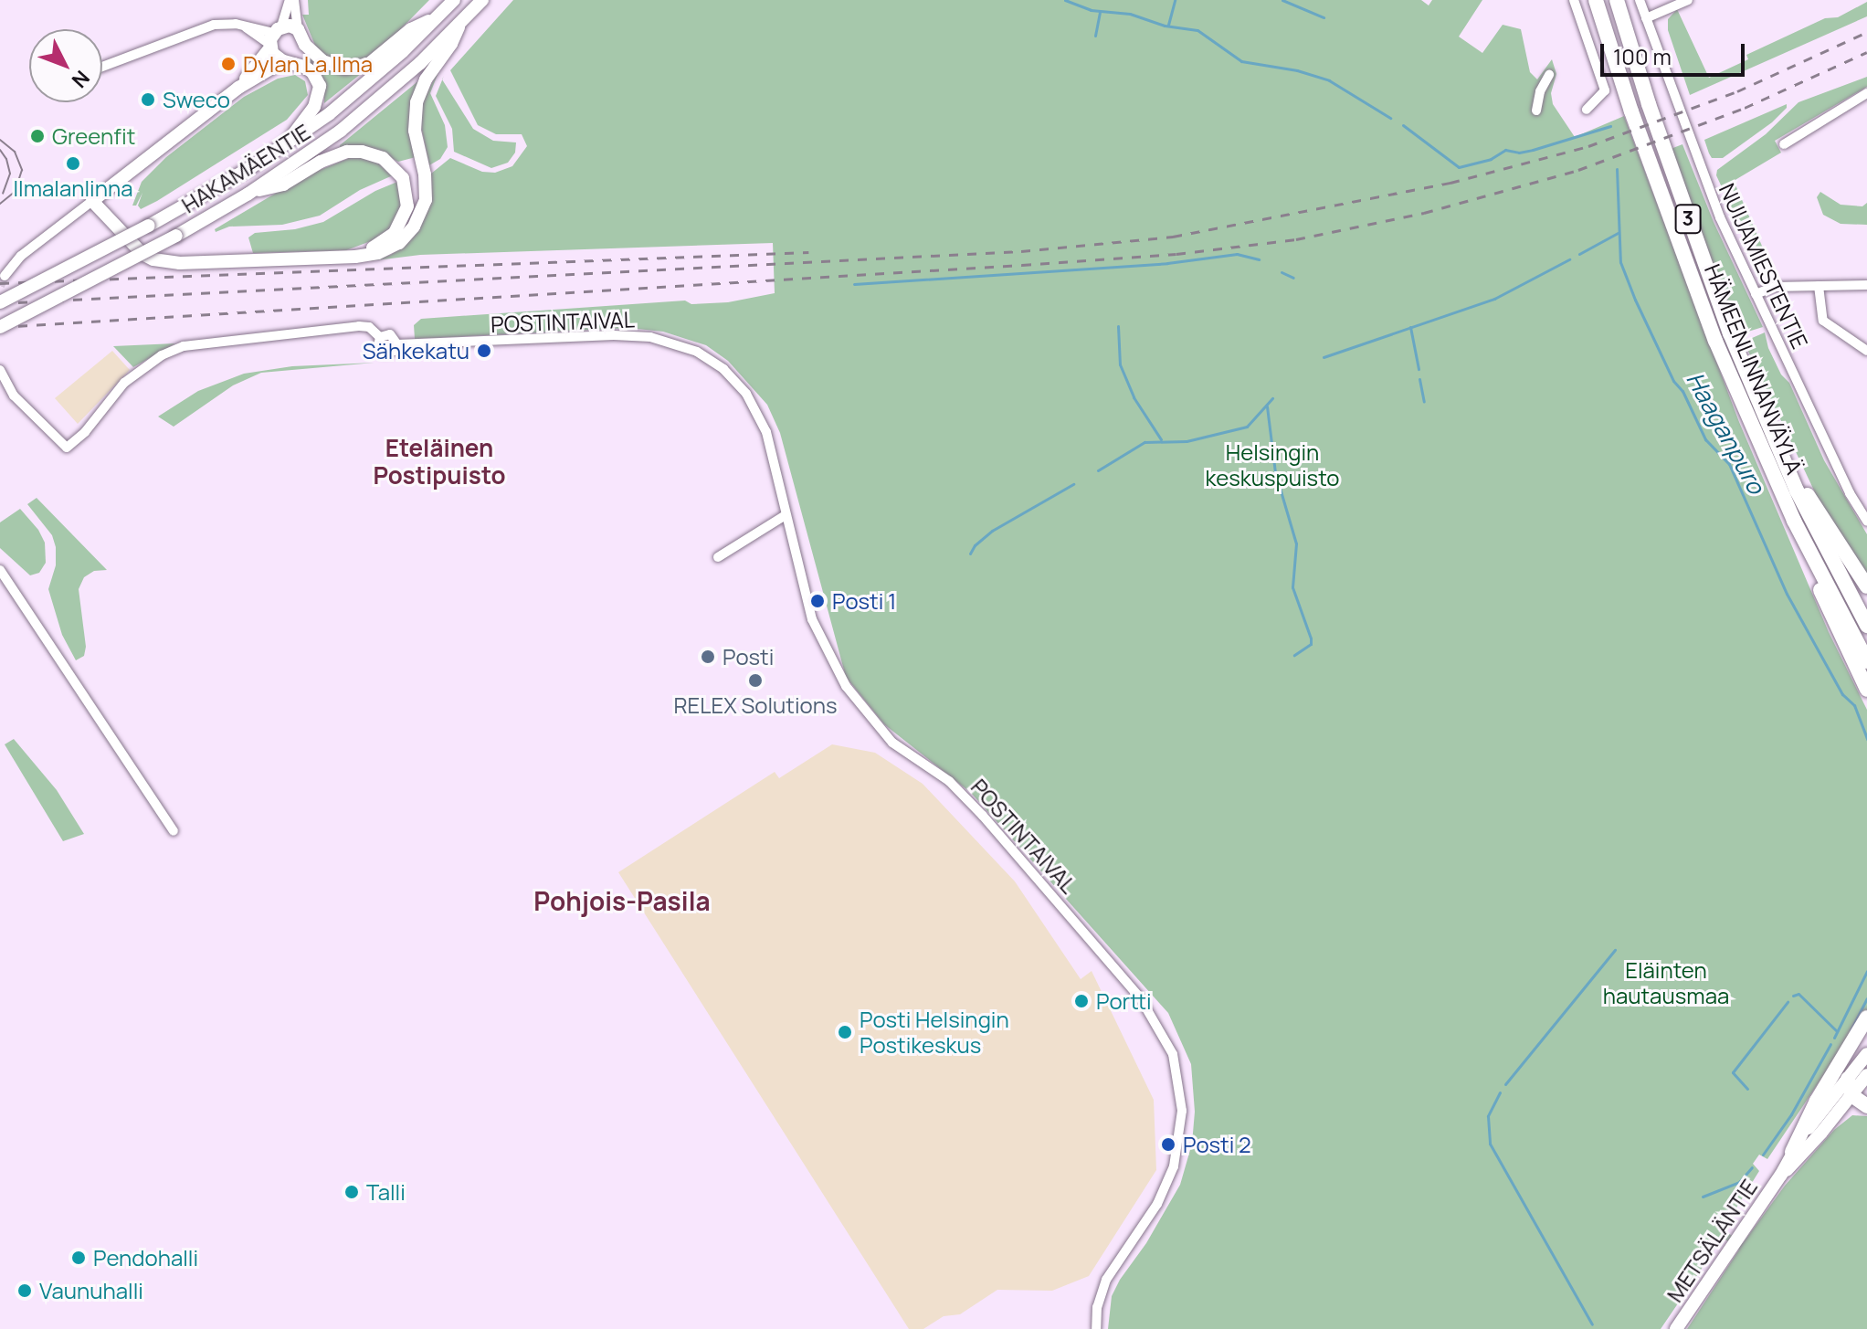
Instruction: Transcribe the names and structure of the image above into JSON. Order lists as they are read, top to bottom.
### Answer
{
  "streets": {
    "highway": ["3", "HÄMEENLINNANVÄYLÄ"],
    "main road": ["HAKAMÄENTIE", "METSÄLÄNTIE"],
    "street": ["NUIJAMIESTENTIE", "POSTINTAIVAL"]
  },
  "districts": ["Eteläinen Postipuisto", "Pohjois-Pasila"],
  "water": ["Haaganpuro"],
  "parks": ["Helsingin keskuspuisto", "Eläinten hautausmaa"],
  "places": [
    "Dylan La Ilma",
    "Sweco",
    "Greenfit",
    "Ilmalanlinna",
    "Sähkekatu",
    "Posti 1",
    "Posti",
    "RELEX Solutions",
    "Portti",
    "Posti Helsingin Postikeskus",
    "Posti 2",
    "Talli",
    "Pendohalli",
    "Vaunuhalli"
  ],
  "scale_bar": "100 m",
  "north": "bottom right"
}
